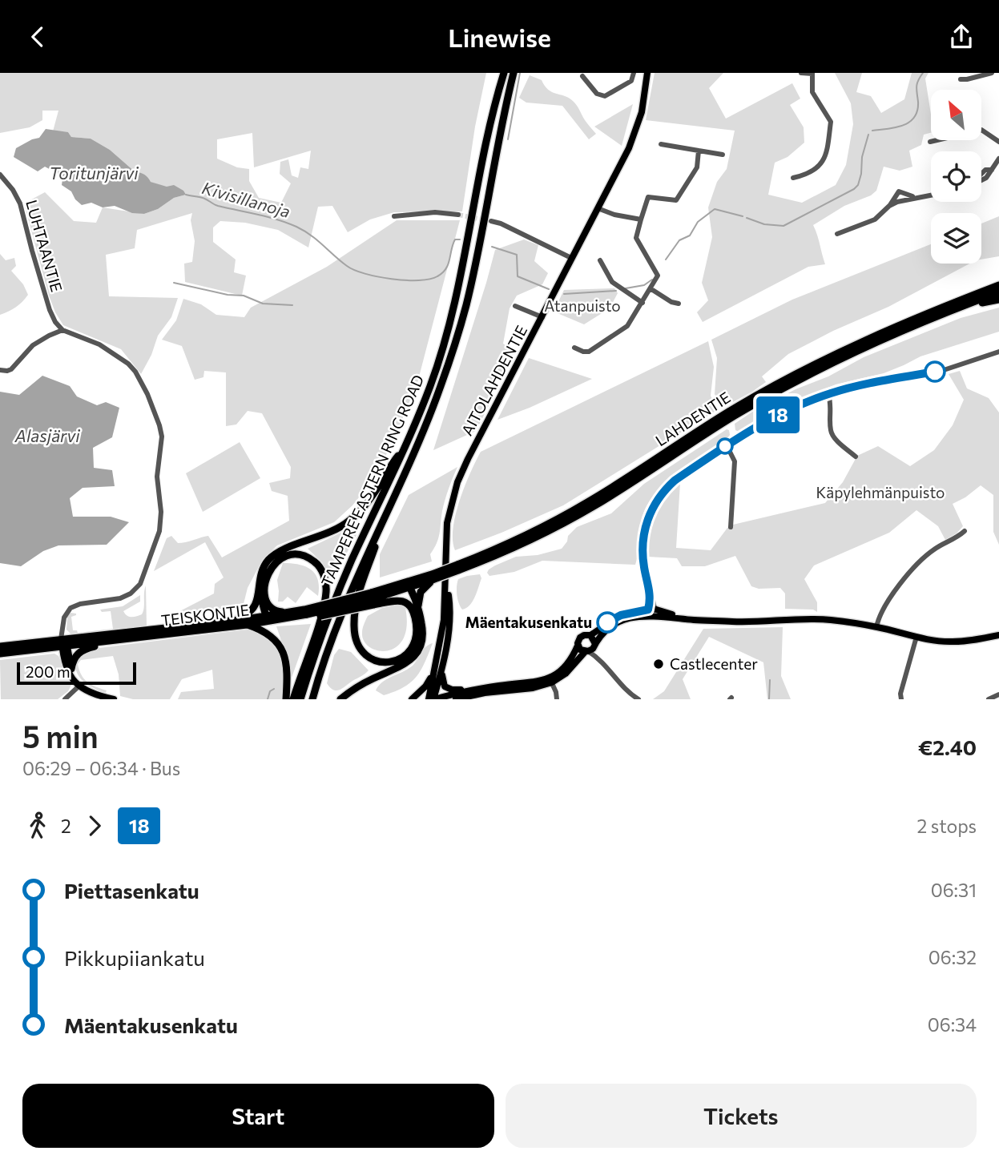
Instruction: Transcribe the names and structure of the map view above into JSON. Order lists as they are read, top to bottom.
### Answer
{
  "streets": {
    "highway": ["LAHDENTIE", "TAMPERE EASTERN RING ROAD", "TEISKONTIE"],
    "main road": ["AITOLAHDENTIE"],
    "street": ["LUHTAANTIE"]
  },
  "crossings": [
    ["LAHDENTIE", "TEISKONTIE"]
  ],
  "water": ["Toritunjärvi", "Kivisillanoja", "Alasjärvi"],
  "parks": ["Atanpuisto", "Käpylehmänpuisto"],
  "places": ["Mäentakusenkatu", "Castlecenter"],
  "lines": ["bus line 18"],
  "scale_bar": "200 m",
  "north": "top left",
  "page": {
    "header": "Linewise",
    "on_map": "18",
    "scale": "200 m",
    "heading": ["5 min", "06:29 – 06:34 · Bus", "€2.40"],
    "legs": ["2", "18", "2 stops"],
    "list": [
      {
        "name": "Piettasenkatu",
        "value": "06:31"
      },
      {
        "name": "Pikkupiiankatu",
        "value": "06:32"
      },
      {
        "name": "Mäentakusenkatu",
        "value": "06:34"
      }
    ],
    "buttons": ["Start", "Tickets"]
  }
}
